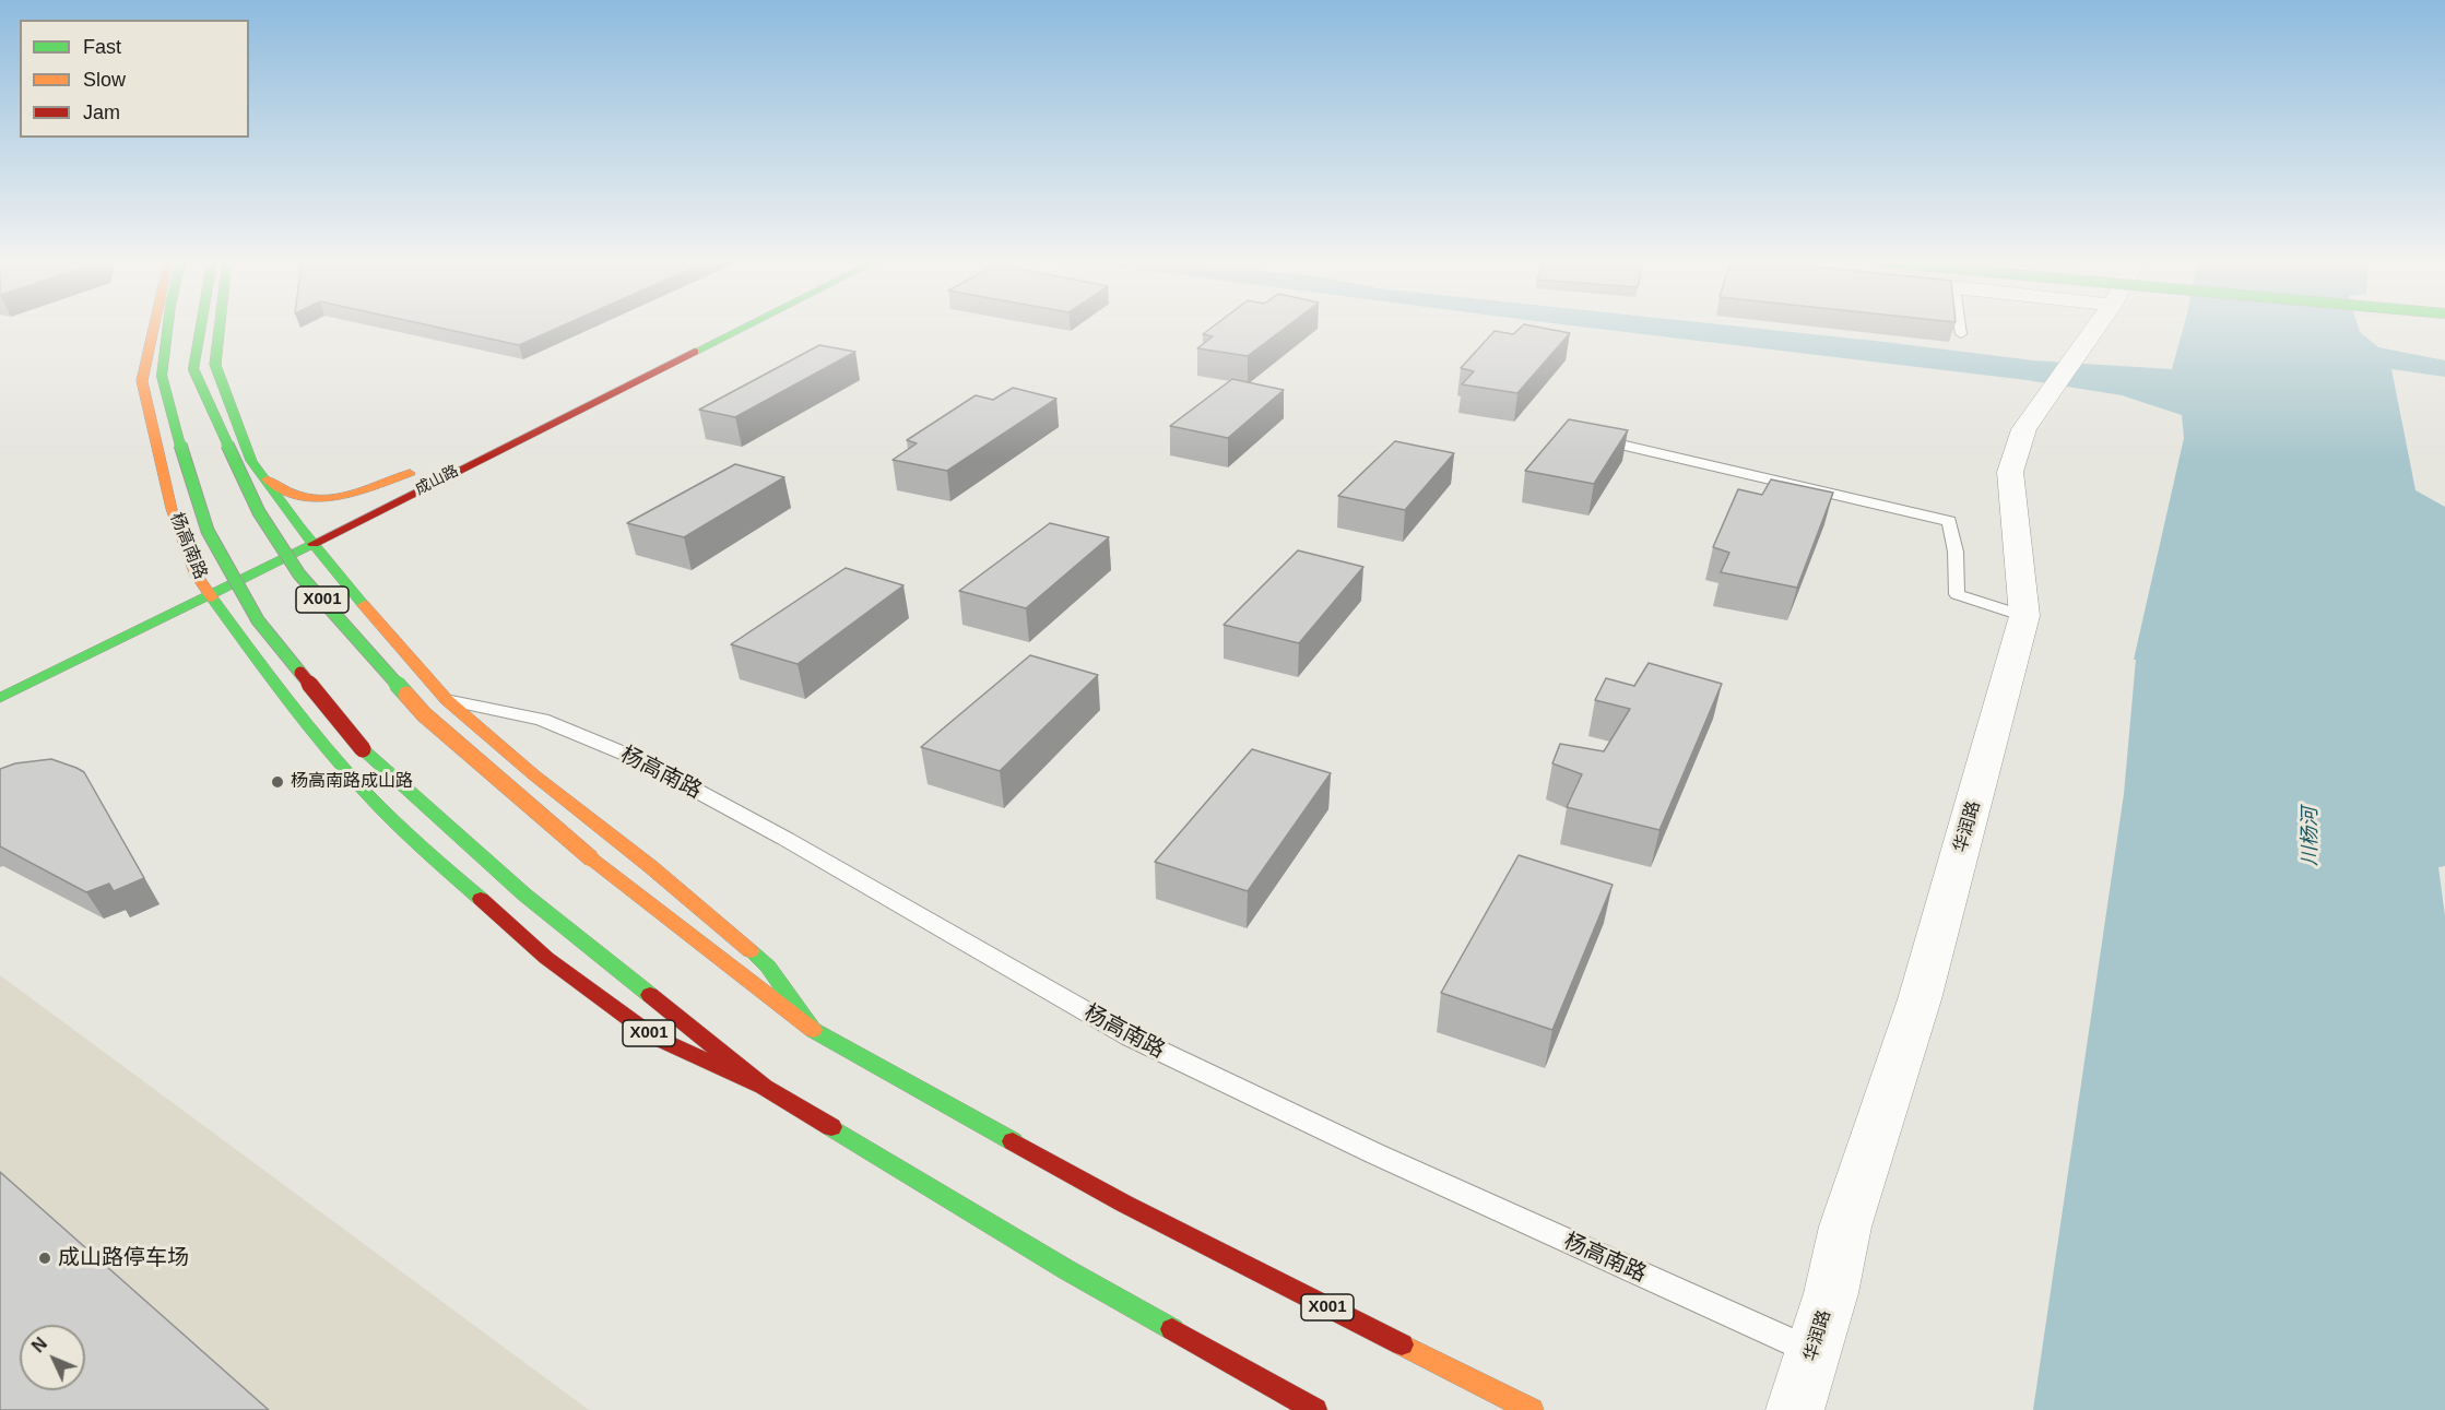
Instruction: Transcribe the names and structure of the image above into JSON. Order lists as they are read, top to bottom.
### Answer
{
  "streets": {
    "main road": ["成山路", "杨高南路", "X001"],
    "street": ["华润路"]
  },
  "crossings": [
    ["成山路", "杨高南路"],
    ["成山路", "X001"],
    ["杨高南路", "X001"],
    ["杨高南路", "华润路"]
  ],
  "water": ["川杨河"],
  "places": ["杨高南路成山路", "成山路停车场"],
  "legend": ["Fast", "Slow", "Jam"],
  "north": "top left"
}
